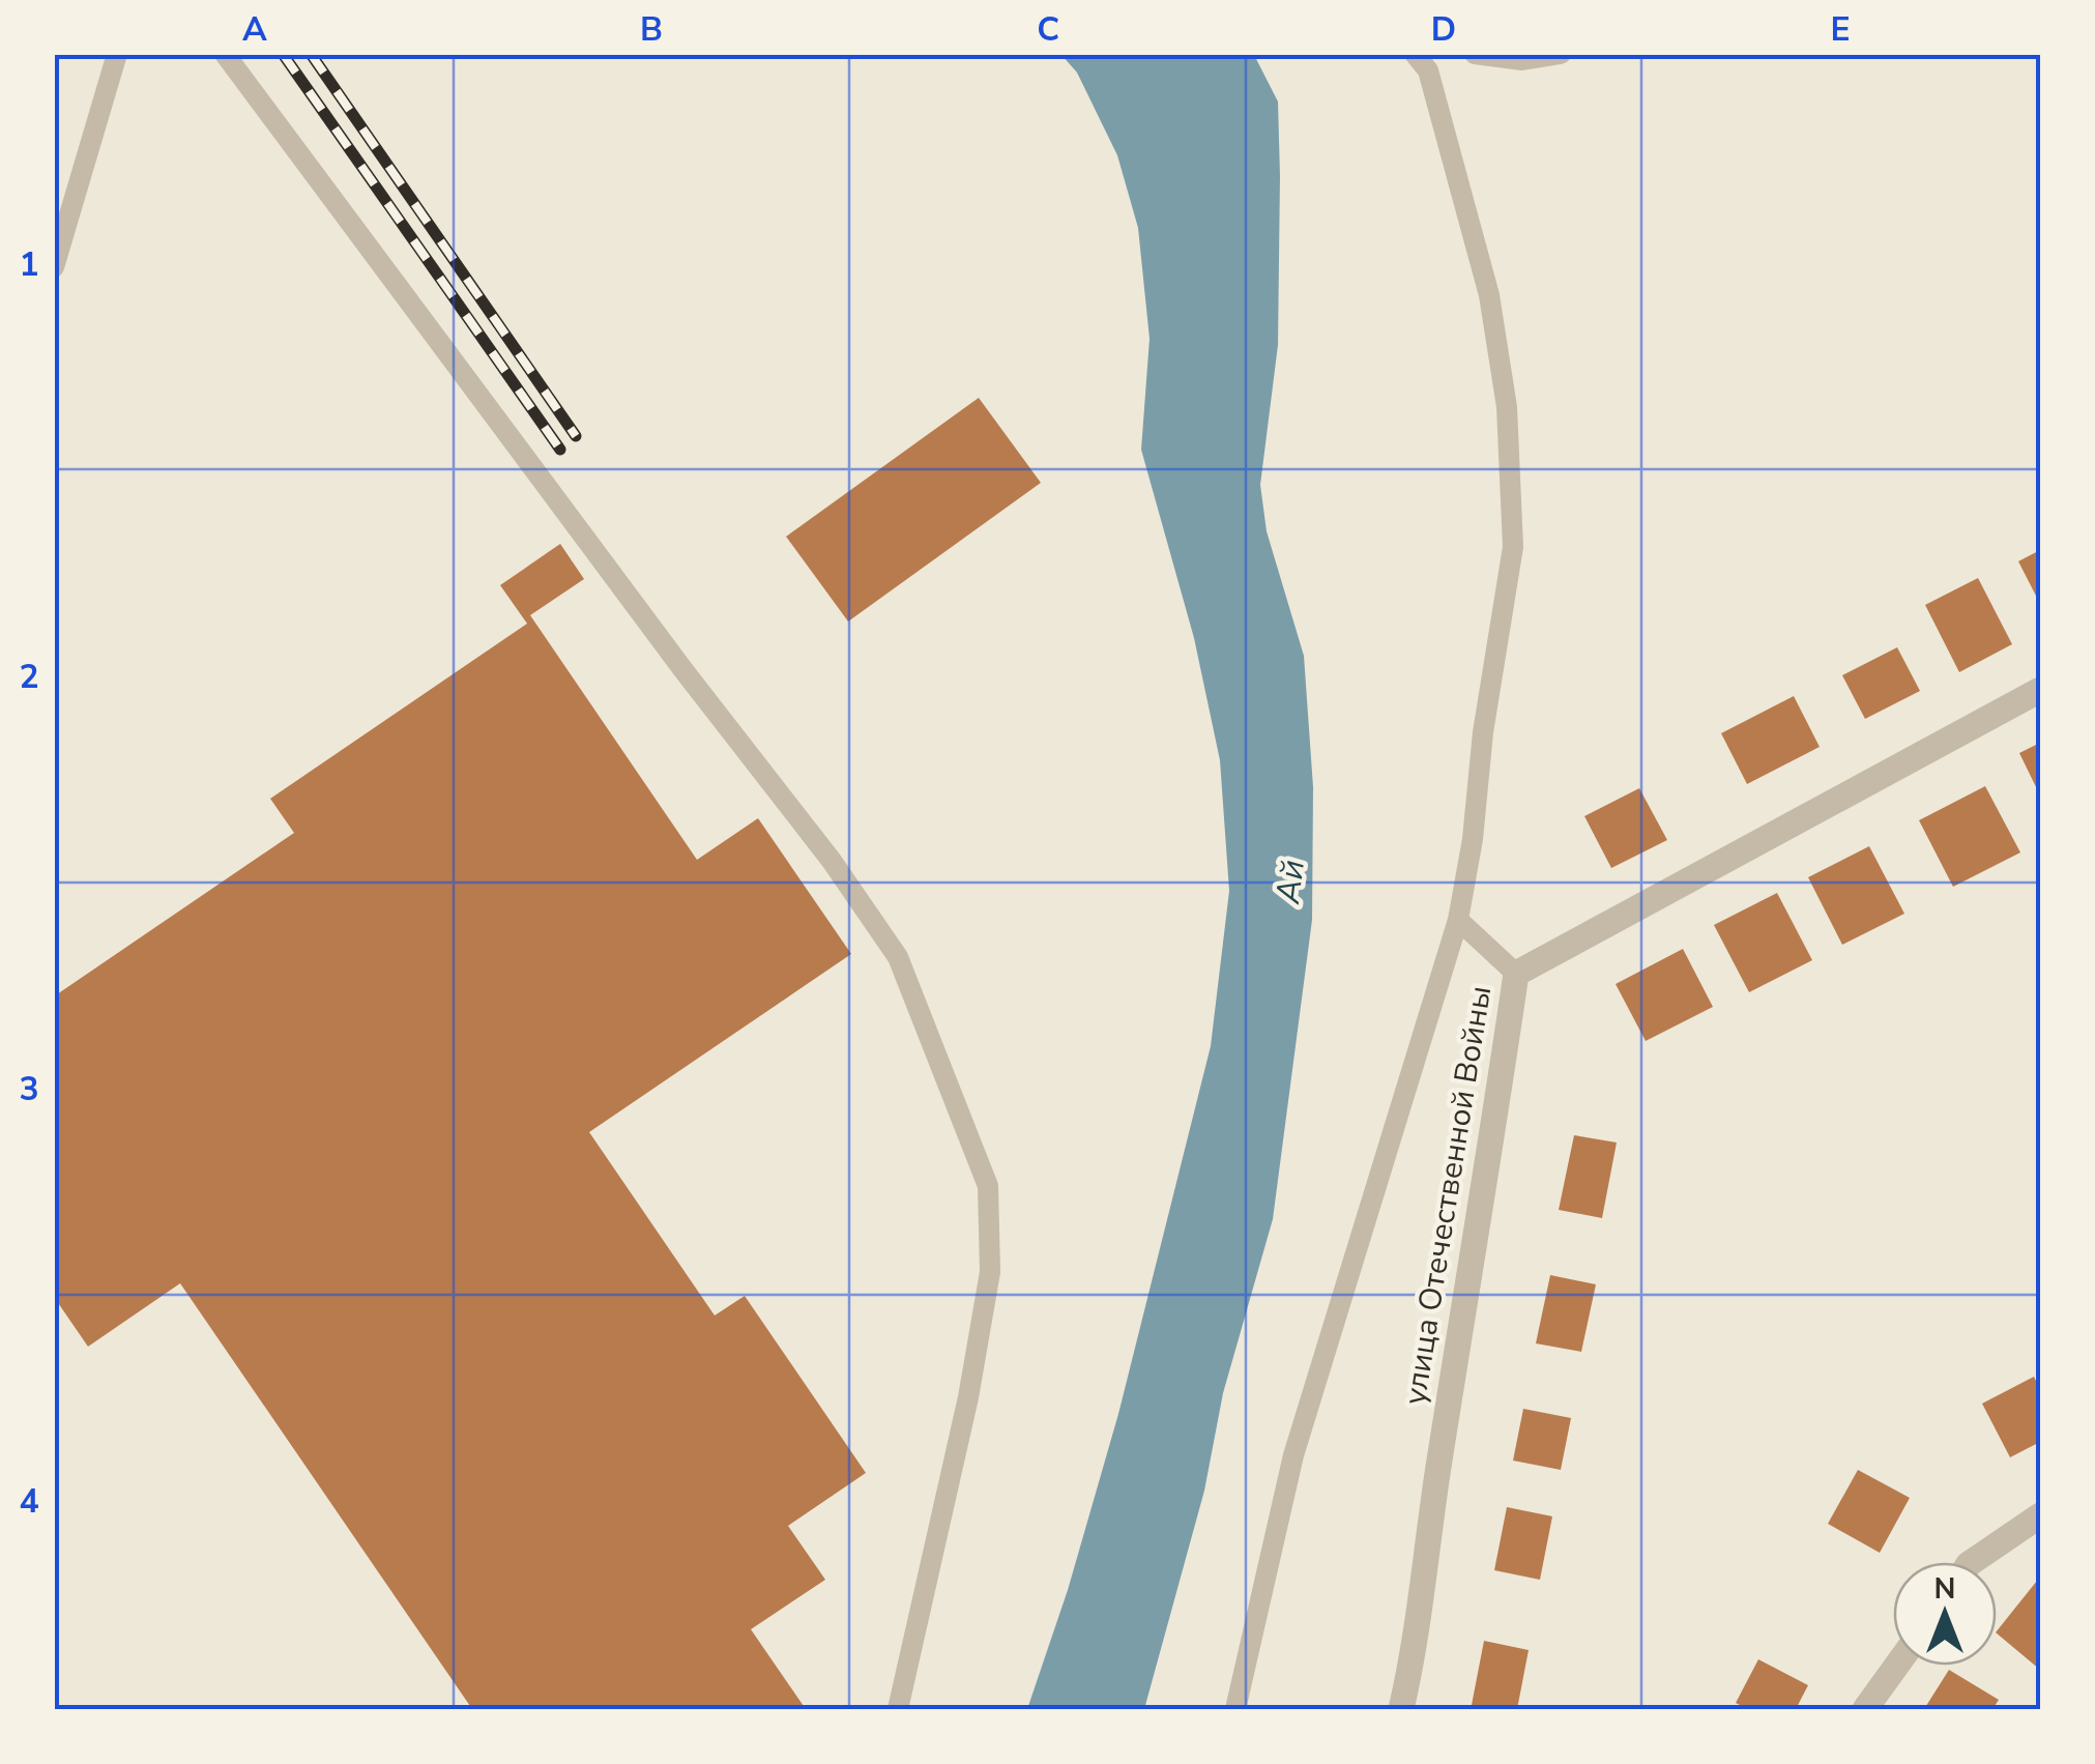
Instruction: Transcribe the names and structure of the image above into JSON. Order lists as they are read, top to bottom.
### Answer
{
  "streets": {
    "street": ["улица Отечественной Войны"]
  },
  "water": ["Ай"],
  "north": "top",
  "grid": {
    "columns": [
      "A",
      "B",
      "C",
      "D",
      "E"
    ],
    "rows": [
      "1",
      "2",
      "3",
      "4"
    ]
  }
}
